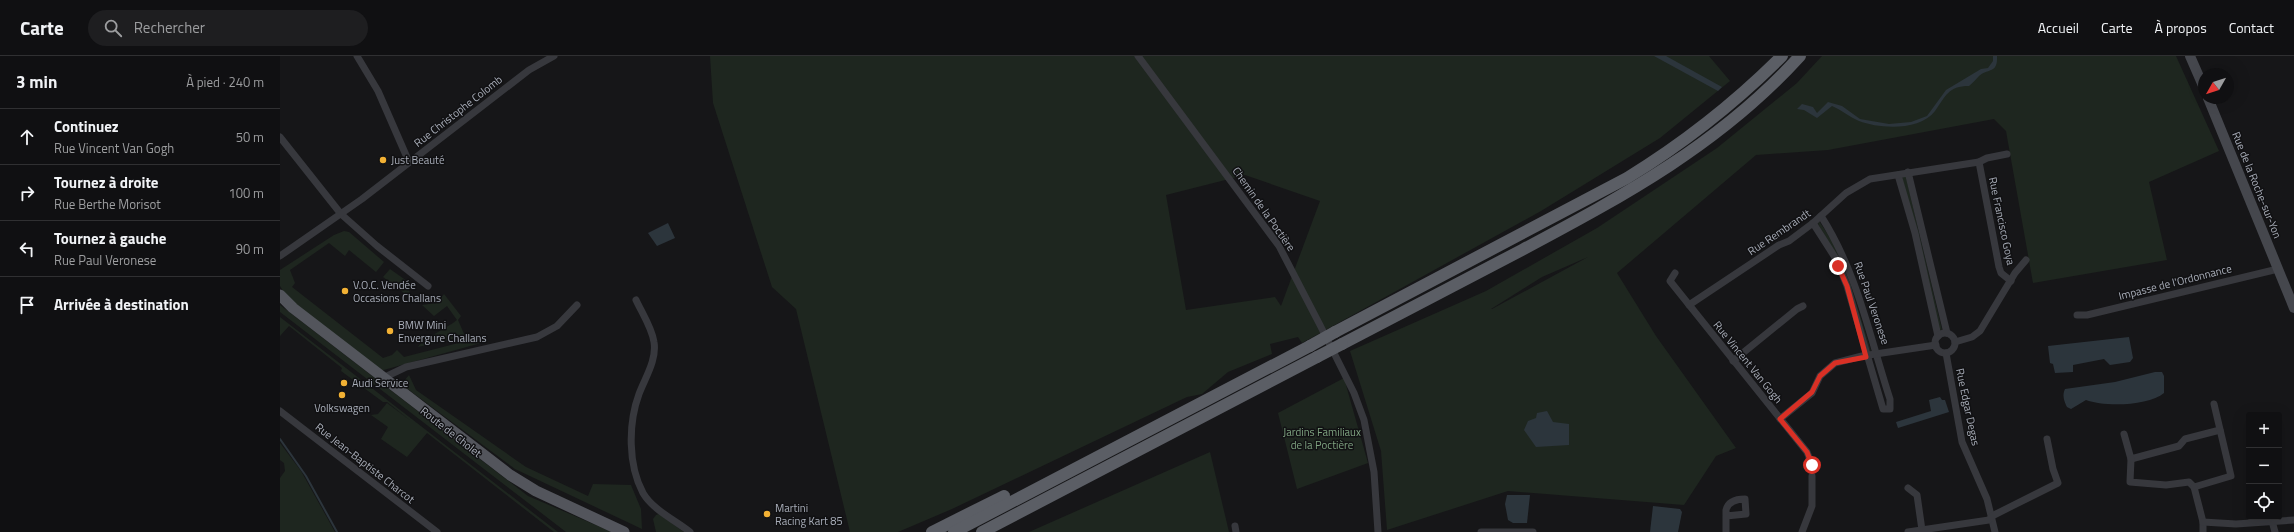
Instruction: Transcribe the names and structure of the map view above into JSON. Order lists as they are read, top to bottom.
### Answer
{
  "streets": {
    "main road": ["Rue de la Roche-sur-Yon", "Route de Cholet"],
    "street": [
      "Rue Christophe Colomb",
      "Chemin de la Poctière",
      "Rue Francisco Goya",
      "Rue Rembrandt",
      "Impasse de l'Ordonnance",
      "Rue Paul Veronese",
      "Rue Vincent Van Gogh",
      "Rue Edgar Degas",
      "Rue Jean-Baptiste Charcot"
    ]
  },
  "crossings": [
    ["Rue de la Roche-sur-Yon", "Impasse de l'Ordonnance"],
    ["Rue Francisco Goya", "Rue Rembrandt"],
    ["Rue Rembrandt", "Rue Paul Veronese"],
    ["Rue Rembrandt", "Rue Vincent Van Gogh"]
  ],
  "parks": ["Jardins Familiaux de la Poctière"],
  "places": [
    "Just Beauté",
    "V.O.C. Vendée Occasions Challans",
    "BMW Mini Envergure Challans",
    "Audi Service",
    "Volkswagen",
    "Martini Racing Kart 85"
  ],
  "north": "bottom left",
  "page": {
    "header": "Carte",
    "search": "Rechercher",
    "nav": [
      "Accueil",
      "Carte",
      "À propos",
      "Contact"
    ],
    "heading": ["3 min", "À pied · 240 m"],
    "list": [
      ["Continuez", "Rue Vincent Van Gogh", "50 m"],
      ["Tournez à droite", "Rue Berthe Morisot", "100 m"],
      ["Tournez à gauche", "Rue Paul Veronese", "90 m"],
      "Arrivée à destination"
    ],
    "map_buttons": ["+", "−"]
  }
}
